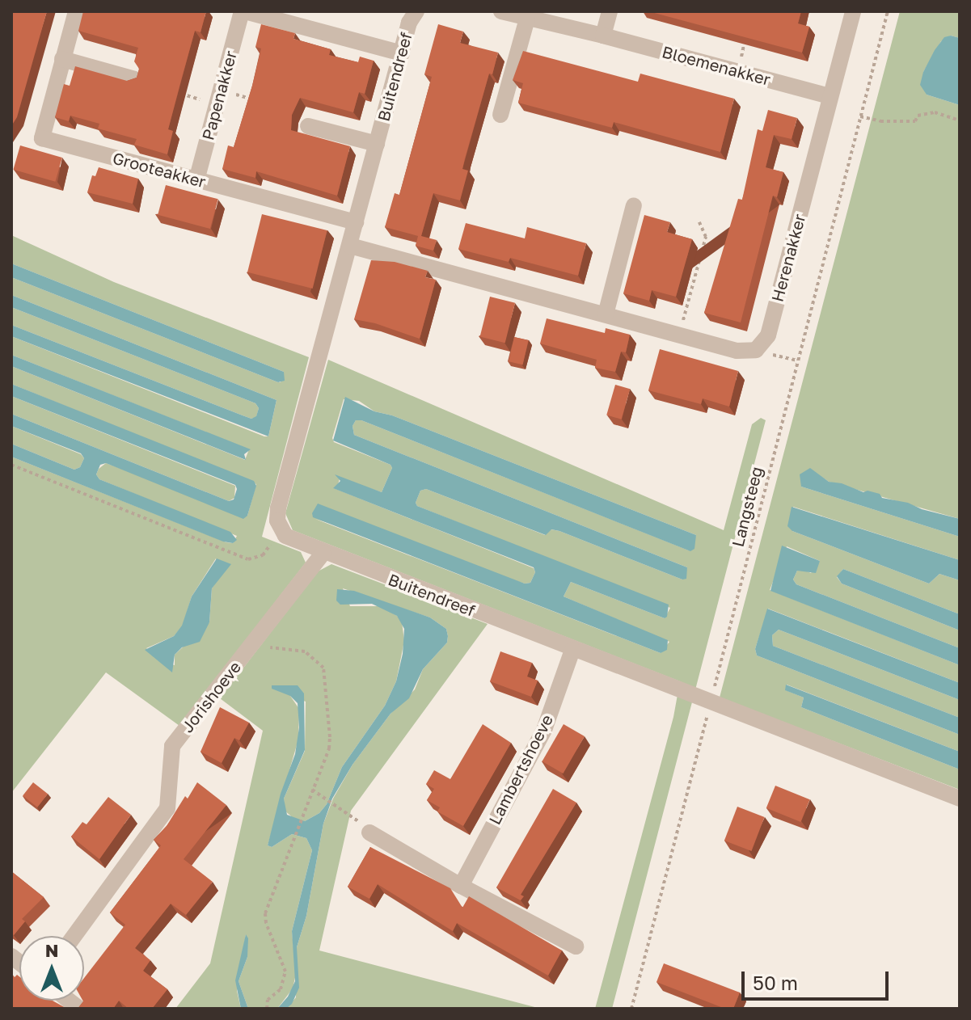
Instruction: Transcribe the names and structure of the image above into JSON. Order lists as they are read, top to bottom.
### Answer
{
  "streets": {
    "street": [
      "Bloemenakker",
      "Buitendreef",
      "Papenakker",
      "Grooteakker",
      "Herenakker",
      "Jorishoeve",
      "Lambertshoeve"
    ],
    "path": ["Langsteeg"]
  },
  "crossings": [
    ["Bloemenakker", "Herenakker"],
    ["Buitendreef", "Grooteakker"],
    ["Buitendreef", "Herenakker"],
    ["Buitendreef", "Langsteeg"],
    ["Buitendreef", "Jorishoeve"],
    ["Buitendreef", "Lambertshoeve"],
    ["Papenakker", "Grooteakker"]
  ],
  "scale_bar": "50 m",
  "north": "top"
}
